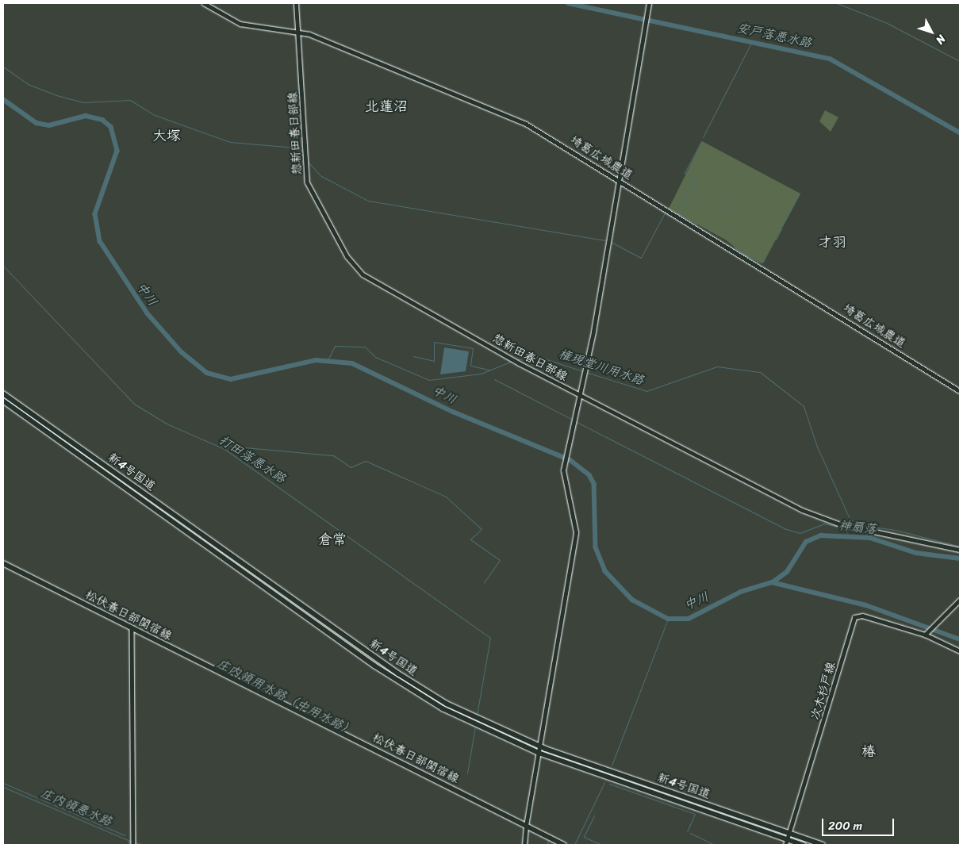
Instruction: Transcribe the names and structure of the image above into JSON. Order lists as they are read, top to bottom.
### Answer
{
  "streets": {
    "main road": [
      "惣新田春日部線",
      "新4号国道",
      "松伏春日部関宿線",
      "次木杉戸線"
    ],
    "street": ["埼葛広域農道"]
  },
  "crossings": [
    ["惣新田春日部線", "埼葛広域農道"],
    ["新4号国道", "次木杉戸線"]
  ],
  "districts": [
    "北蓮沼",
    "大塚",
    "才羽",
    "倉常",
    "椿"
  ],
  "water": [
    "安戸落悪水路",
    "中川",
    "権現堂川用水路",
    "打田落悪水路",
    "神扇落",
    "庄内領用水路（中用水路）",
    "庄内領悪水路"
  ],
  "scale_bar": "200 m",
  "north": "bottom right"
}
